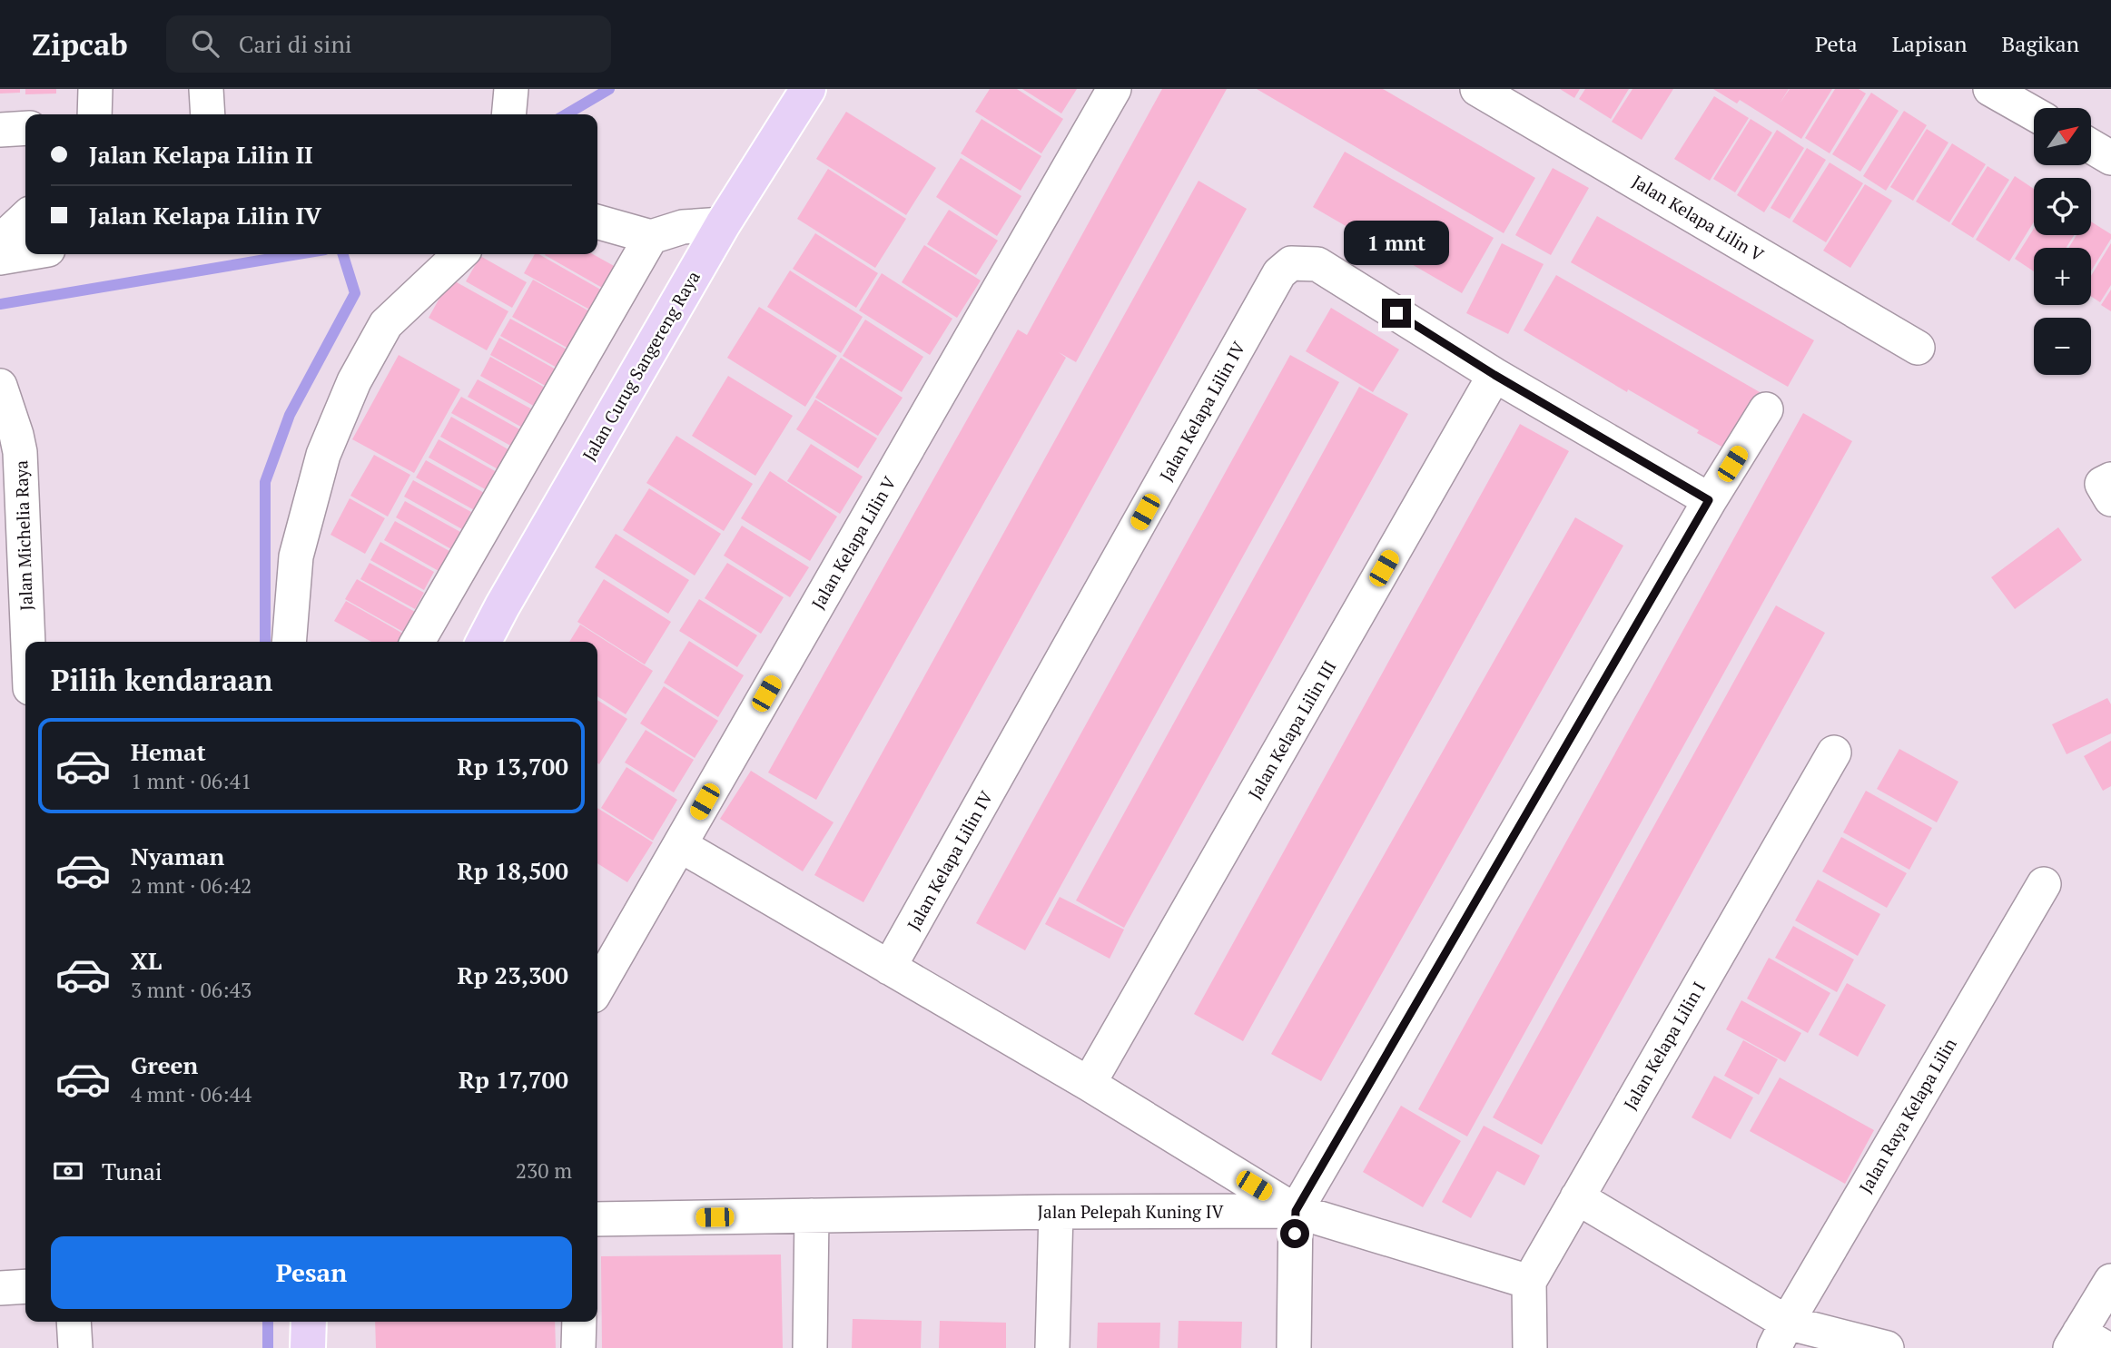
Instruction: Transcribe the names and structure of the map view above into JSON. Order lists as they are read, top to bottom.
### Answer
{
  "streets": {
    "main road": ["Jalan Curug Sangereng Raya"],
    "street": [
      "Jalan Kelapa Lilin V",
      "Jalan Kelapa Lilin IV",
      "Jalan Michelia Raya",
      "Jalan Kelapa Lilin III",
      "Jalan Kelapa Lilin I",
      "Jalan Raya Kelapa Lilin",
      "Jalan Pelepah Kuning IV"
    ]
  },
  "crossings": [
    ["Jalan Kelapa Lilin IV", "Jalan Kelapa Lilin III"]
  ],
  "north": "top right",
  "page": {
    "header": "Zipcab",
    "search": "Cari di sini",
    "nav": ["Peta", "Lapisan", "Bagikan"],
    "map_buttons": ["+", "−"],
    "banner": ["Jalan Kelapa Lilin II", "Jalan Kelapa Lilin IV"],
    "bubble": "1 mnt",
    "heading": "Pilih kendaraan",
    "list": [
      {
        "name": "Hemat",
        "note": "1 mnt · 06:41",
        "value": "Rp 13,700"
      },
      {
        "name": "Nyaman",
        "note": "2 mnt · 06:42",
        "value": "Rp 18,500"
      },
      {
        "name": "XL",
        "note": "3 mnt · 06:43",
        "value": "Rp 23,300"
      },
      {
        "name": "Green",
        "note": "4 mnt · 06:44",
        "value": "Rp 17,700"
      }
    ],
    "pay": ["Tunai", "230 m"],
    "buttons": "Pesan"
  }
}
